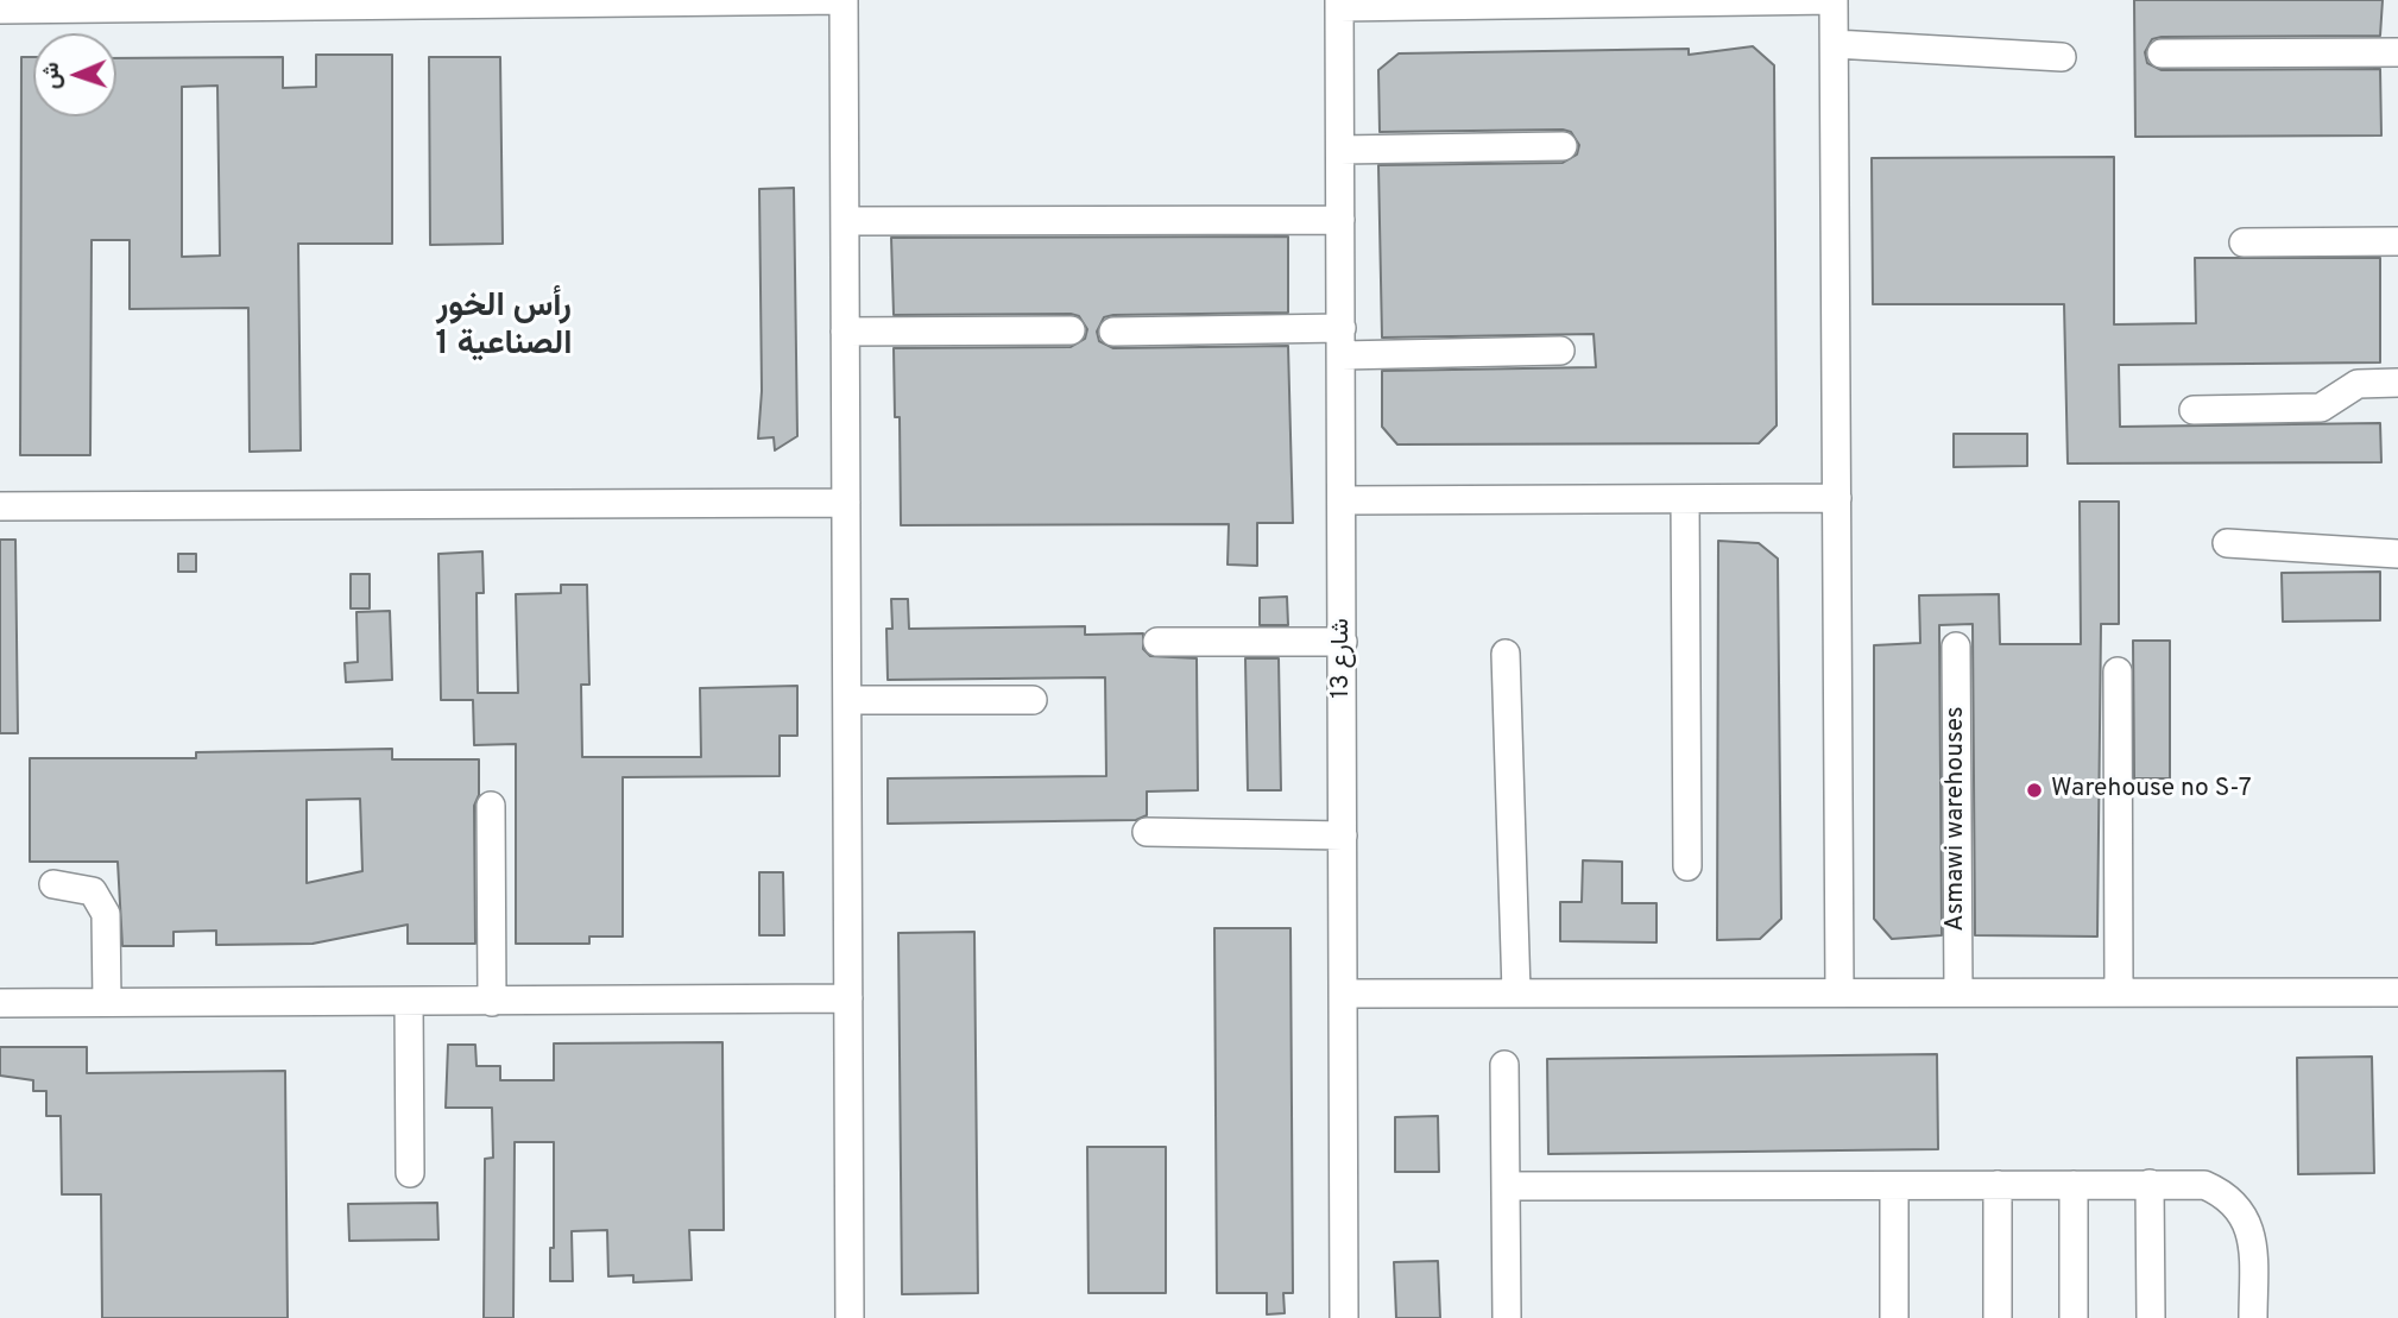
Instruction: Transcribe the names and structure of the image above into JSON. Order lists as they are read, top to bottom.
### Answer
{
  "streets": {
    "street": ["شارع 13", "Asmawi warehouses"]
  },
  "districts": ["رأس الخور الصناعية 1"],
  "places": ["Warehouse no S-7"],
  "north": "left"
}
